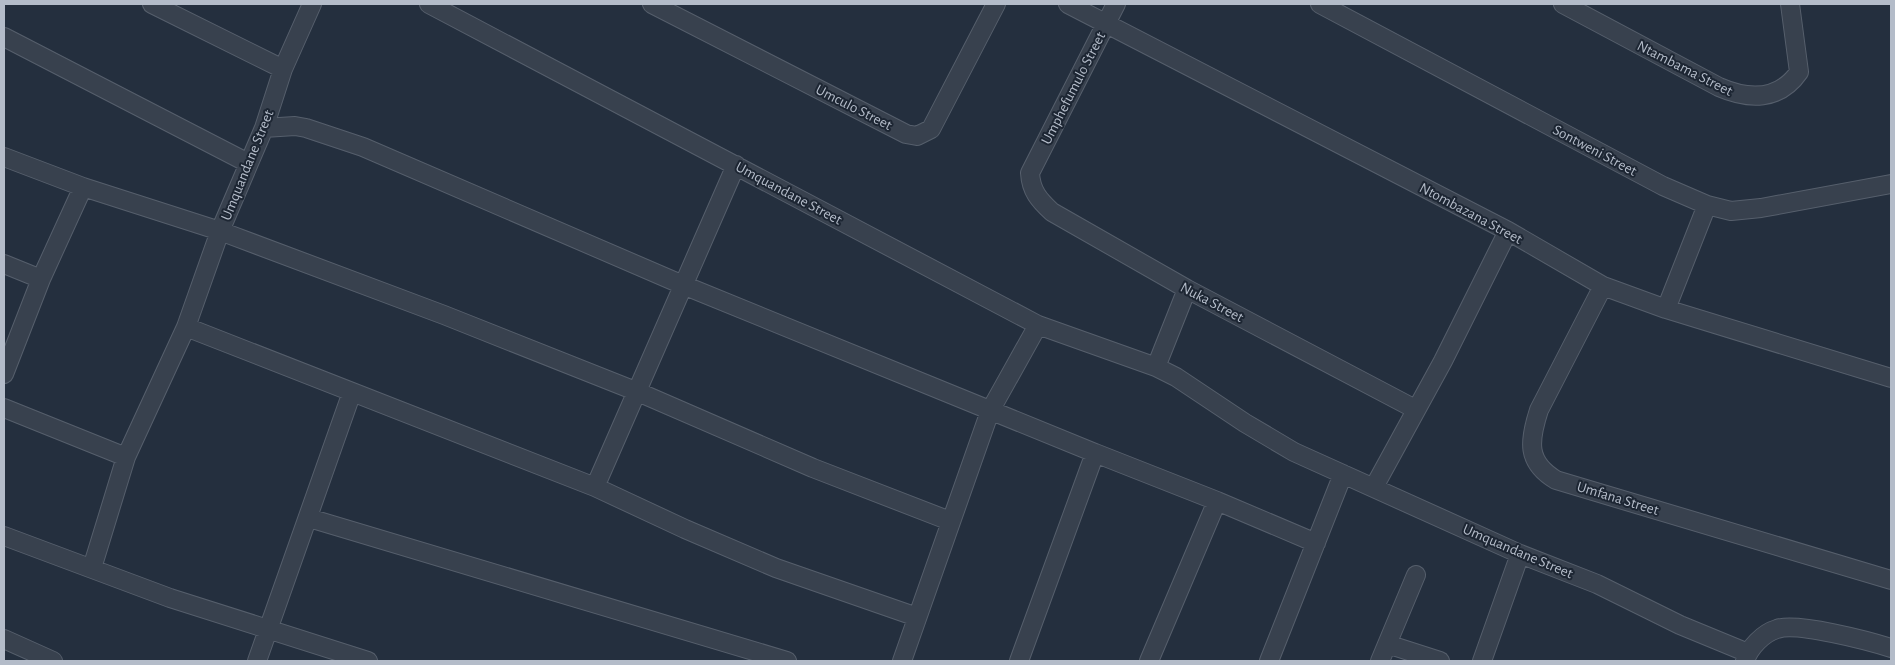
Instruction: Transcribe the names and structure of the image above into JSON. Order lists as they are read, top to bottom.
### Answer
{
  "streets": {
    "street": [
      "Ntambama Street",
      "Umphefumulo Street",
      "Umculo Street",
      "Sontweni Street",
      "Umquandane Street",
      "Ntombazana Street",
      "Nuka Street",
      "Umfana Street"
    ]
  },
  "crossings": [
    ["Umphefumulo Street", "Ntombazana Street"],
    ["Umphefumulo Street", "Nuka Street"],
    ["Ntombazana Street", "Umfana Street"]
  ]
}
